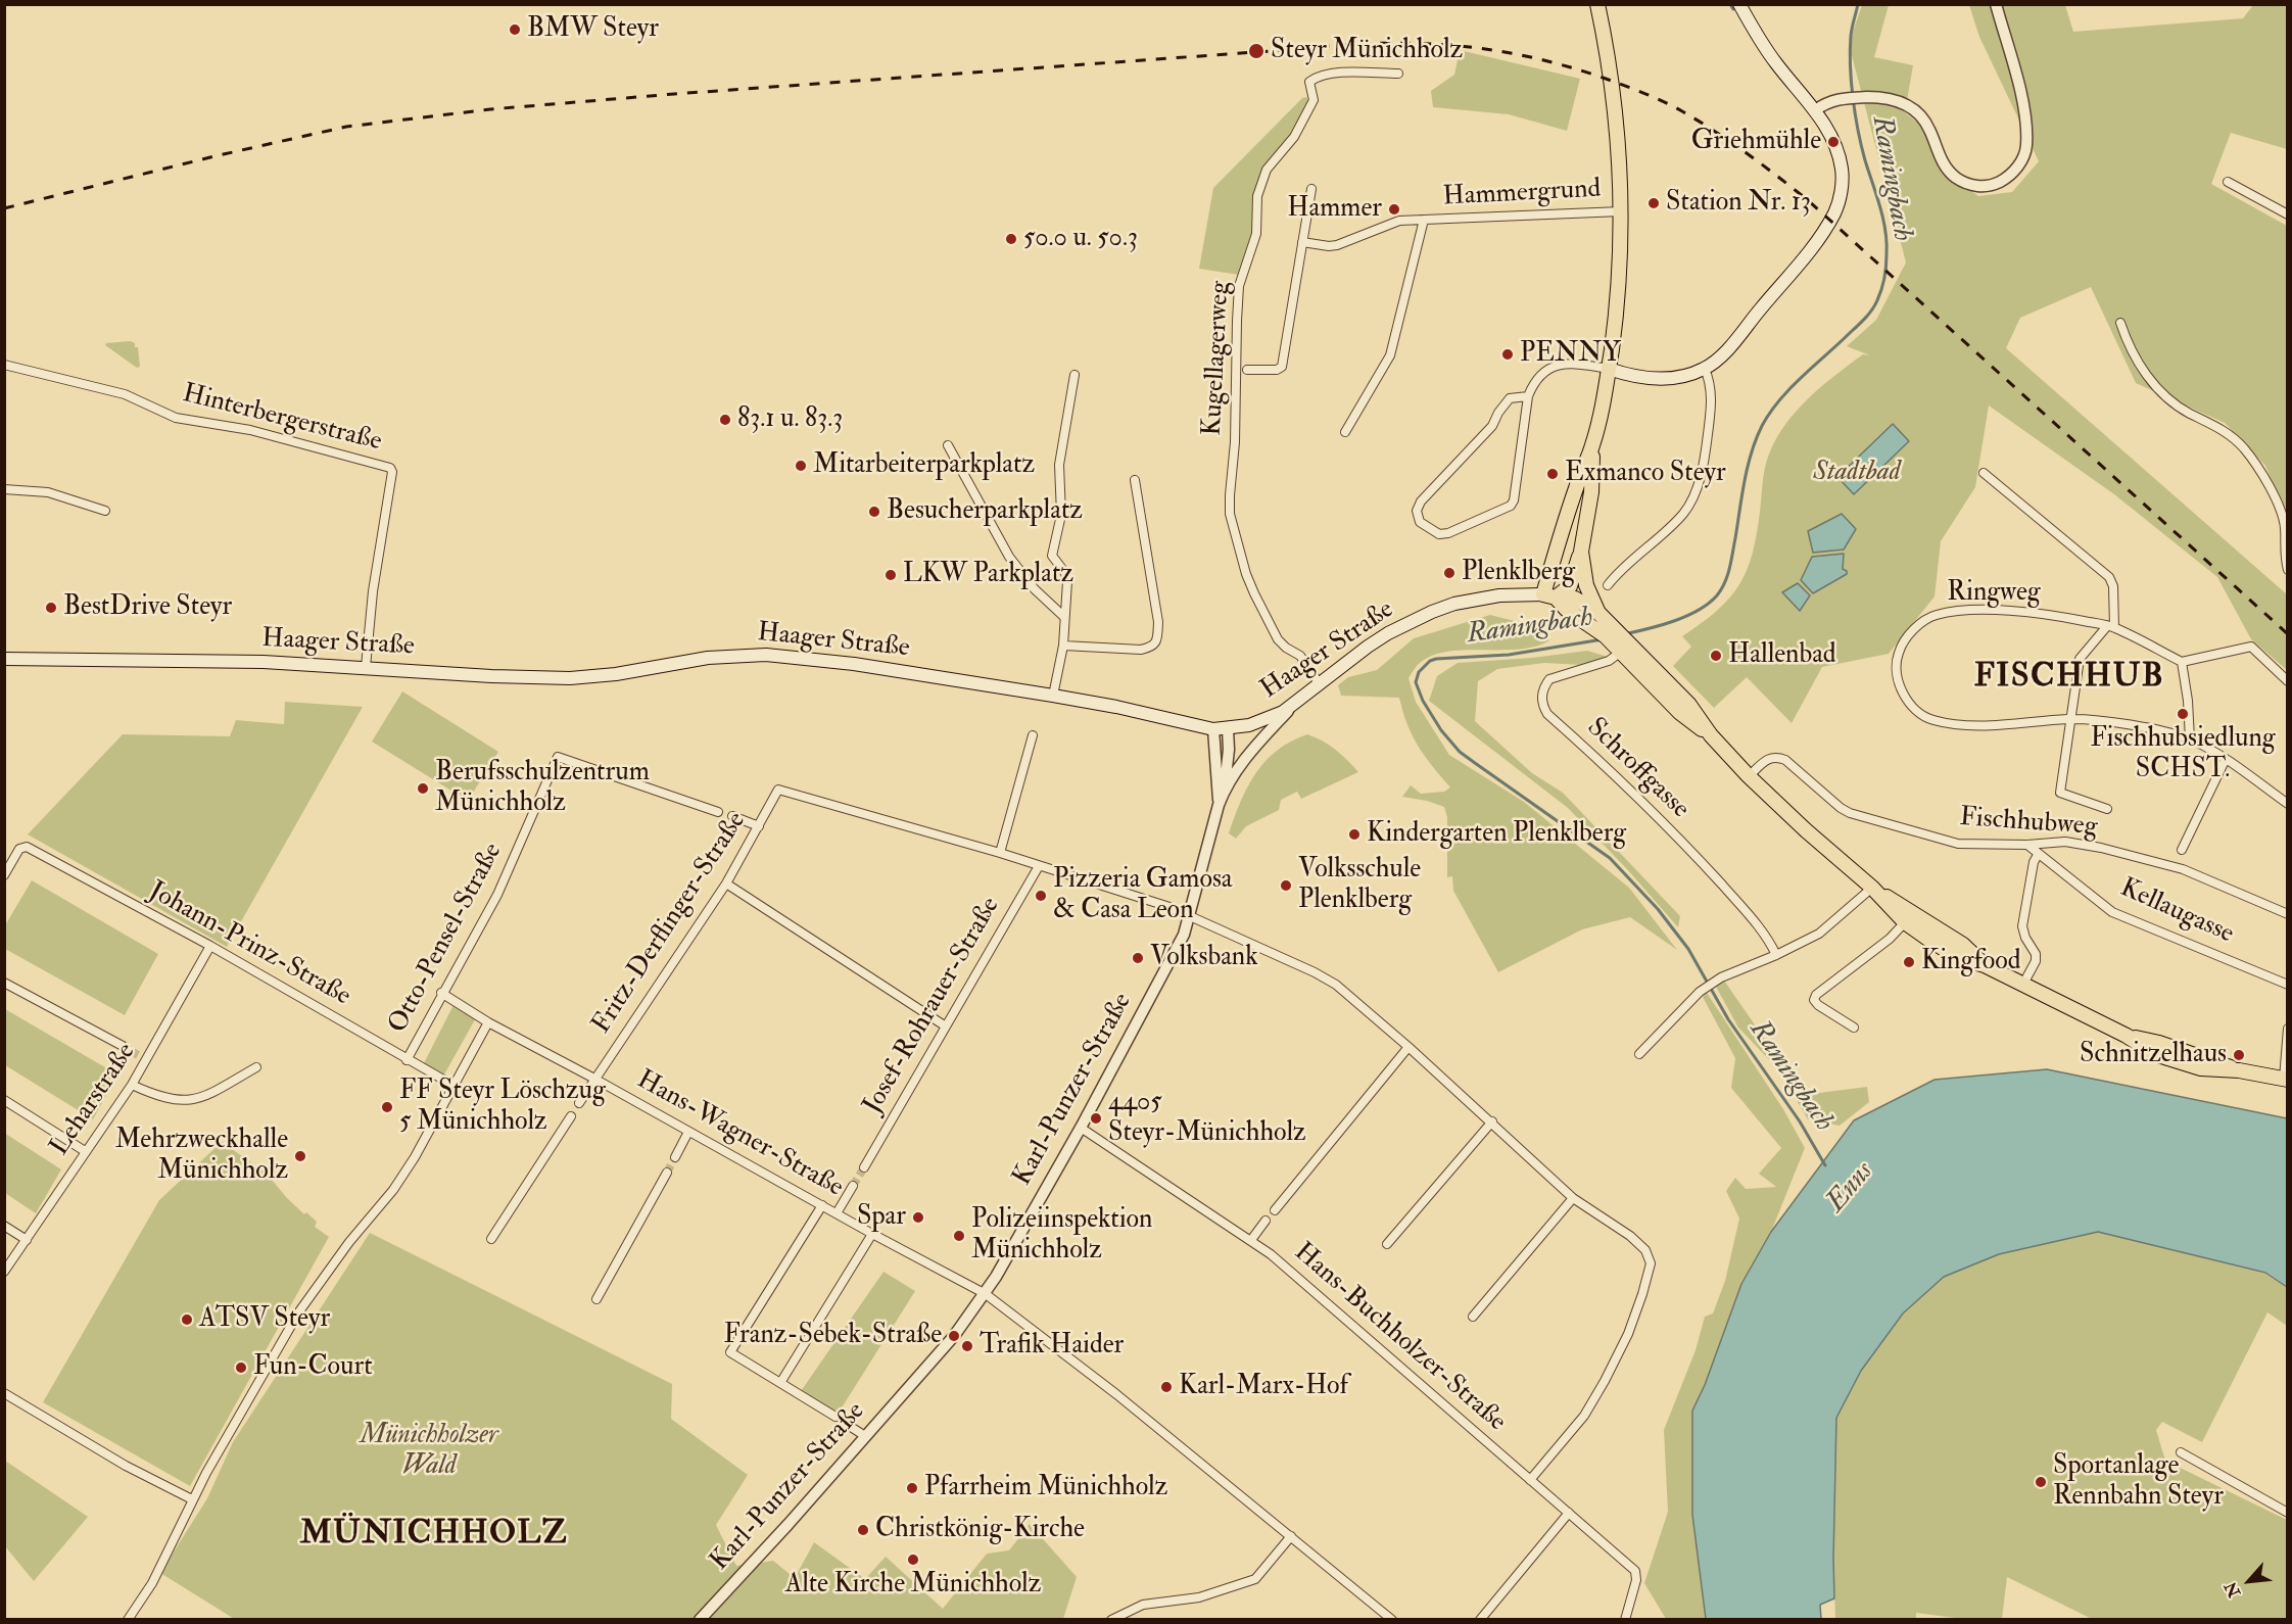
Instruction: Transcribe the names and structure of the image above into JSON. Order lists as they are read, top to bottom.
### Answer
{
  "streets": {
    "main road": ["Haager Straße"],
    "street": [
      "Hammergrund",
      "Kugellagerweg",
      "Hinterbergerstraße",
      "Ringweg",
      "Schroffgasse",
      "Fischhubweg",
      "Kellaugasse",
      "Fritz-Derflinger-Straße",
      "Otto-Pensel-Straße",
      "Johann-Prinz-Straße",
      "Josef-Rohrauer-Straße",
      "Karl-Punzer-Straße",
      "Leharstraße",
      "Hans-Wagner-Straße",
      "Hans-Buchholzer-Straße"
    ]
  },
  "crossings": [
    ["Kugellagerweg", "Haager Straße"],
    ["Hinterbergerstraße", "Haager Straße"],
    ["Haager Straße", "Karl-Punzer-Straße"],
    ["Fischhubweg", "Kellaugasse"],
    ["Fritz-Derflinger-Straße", "Hans-Wagner-Straße"],
    ["Otto-Pensel-Straße", "Johann-Prinz-Straße"],
    ["Otto-Pensel-Straße", "Hans-Wagner-Straße"],
    ["Johann-Prinz-Straße", "Leharstraße"],
    ["Karl-Punzer-Straße", "Hans-Wagner-Straße"],
    ["Karl-Punzer-Straße", "Hans-Buchholzer-Straße"]
  ],
  "districts": ["FISCHHUB", "MÜNICHHOLZ"],
  "water": ["Ramingbach", "Enns"],
  "parks": ["Stadtbad", "Münichholzer Wald"],
  "places": [
    "BMW Steyr",
    "Steyr Münichholz",
    "Griehmühle",
    "Station Nr. 13",
    "Hammer",
    "50.0 u. 50.3",
    "PENNY",
    "83.1 u. 83.3",
    "Mitarbeiterparkplatz",
    "Exmanco Steyr",
    "Besucherparkplatz",
    "Plenklberg",
    "LKW Parkplatz",
    "BestDrive Steyr",
    "Hallenbad",
    "Fischhubsiedlung SCHST.",
    "Berufsschulzentrum Münichholz",
    "Kindergarten Plenklberg",
    "Volksschule Plenklberg",
    "Pizzeria Gamosa & Casa Leon",
    "Volksbank",
    "Kingfood",
    "Schnitzelhaus",
    "FF Steyr Löschzug 5 Münichholz",
    "4405 Steyr-Münichholz",
    "Mehrzweckhalle Münichholz",
    "Spar",
    "Polizeiinspektion Münichholz",
    "ATSV Steyr",
    "Franz-Sebek-Straße",
    "Trafik Haider",
    "Fun-Court",
    "Karl-Marx-Hof",
    "Sportanlage Rennbahn Steyr",
    "Pfarrheim Münichholz",
    "Christkönig-Kirche",
    "Alte Kirche Münichholz"
  ],
  "north": "bottom left"
}
